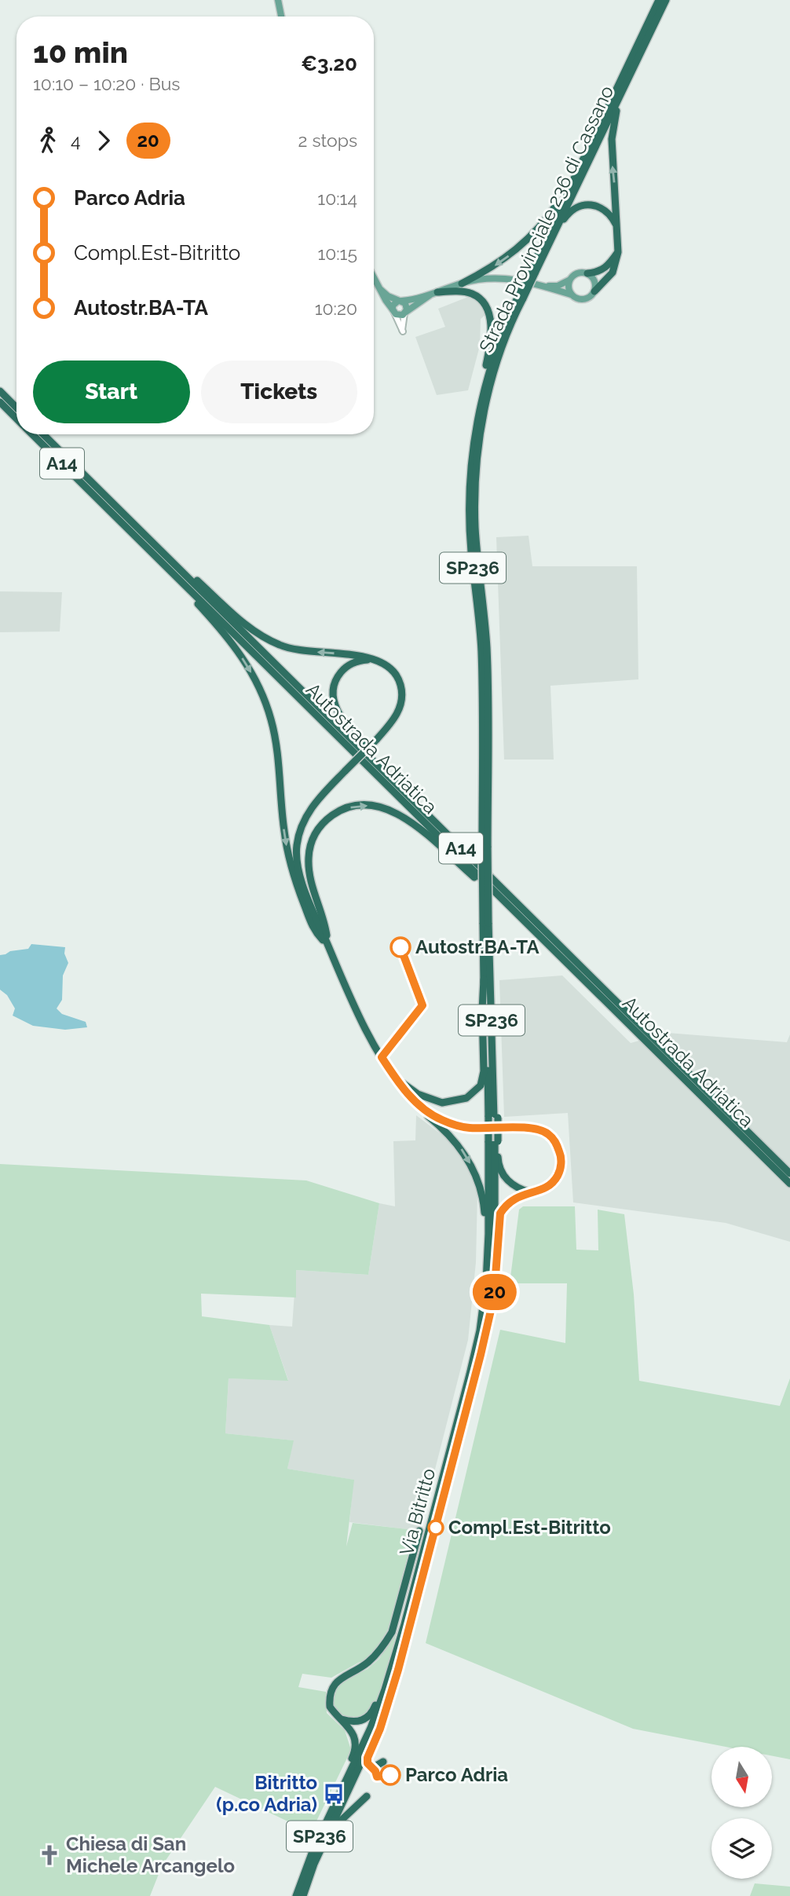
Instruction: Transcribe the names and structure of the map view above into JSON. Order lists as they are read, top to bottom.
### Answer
{
  "streets": {
    "highway": [
      "Strada Provinciale 236 di Cassano",
      "A14",
      "SP236",
      "Autostrada Adriatica",
      "Via Bitritto"
    ]
  },
  "crossings": [
    ["Strada Provinciale 236 di Cassano", "Via Bitritto"],
    ["A14", "Autostrada Adriatica"]
  ],
  "places": {
    "other": ["Autostr.BA-TA", "Compl.Est-Bitritto", "Parco Adria"],
    "bus stop": ["Bitritto (p.co Adria)"],
    "church": ["Chiesa di San Michele Arcangelo"]
  },
  "lines": ["bus line 20"],
  "north": "bottom",
  "page": {
    "on_map": "20",
    "heading": ["10 min", "10:10 – 10:20 · Bus", "€3.20"],
    "legs": ["4", "20", "2 stops"],
    "list": [
      {
        "name": "Parco Adria",
        "value": "10:14"
      },
      {
        "name": "Compl.Est-Bitritto",
        "value": "10:15"
      },
      {
        "name": "Autostr.BA-TA",
        "value": "10:20"
      }
    ],
    "buttons": ["Start", "Tickets"]
  }
}
